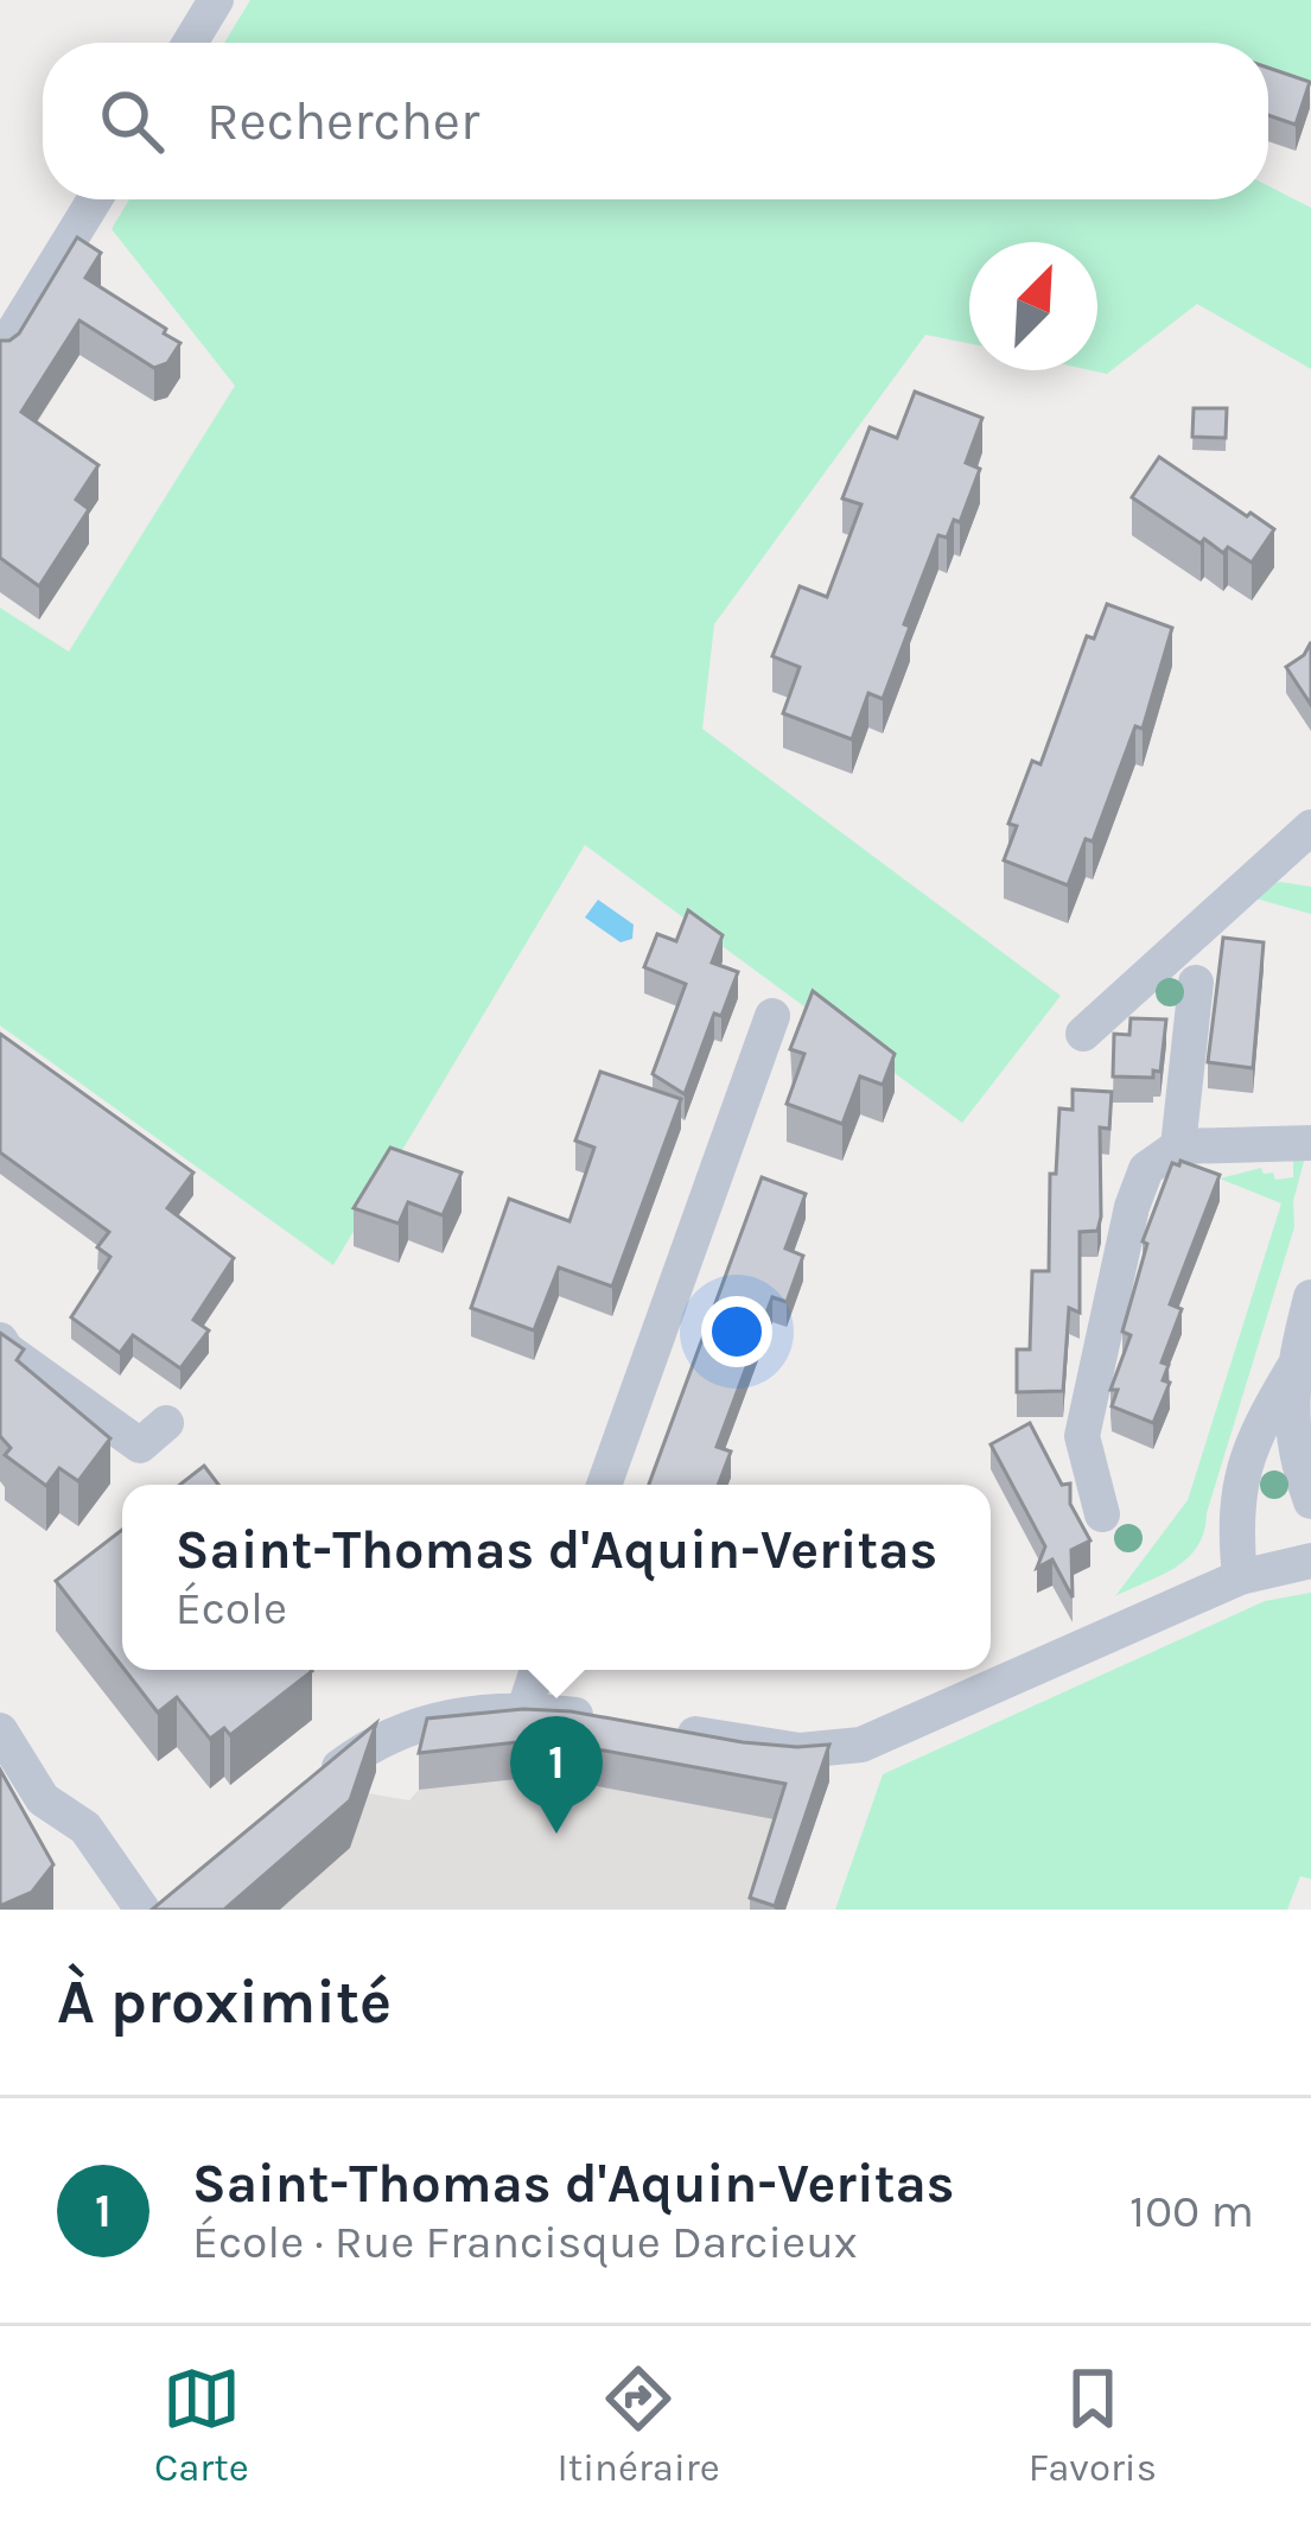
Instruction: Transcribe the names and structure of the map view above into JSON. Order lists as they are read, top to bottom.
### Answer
{
  "north": "top right",
  "page": {
    "search": "Rechercher",
    "popup": ["Saint-Thomas d'Aquin-Veritas", "École"],
    "pins": "1",
    "heading": "À proximité",
    "list": [
      {
        "mark": "1",
        "name": "Saint-Thomas d'Aquin-Veritas",
        "note": "École · Rue Francisque Darcieux",
        "value": "100 m"
      }
    ],
    "nav": ["Carte", "Itinéraire", "Favoris"]
  }
}
